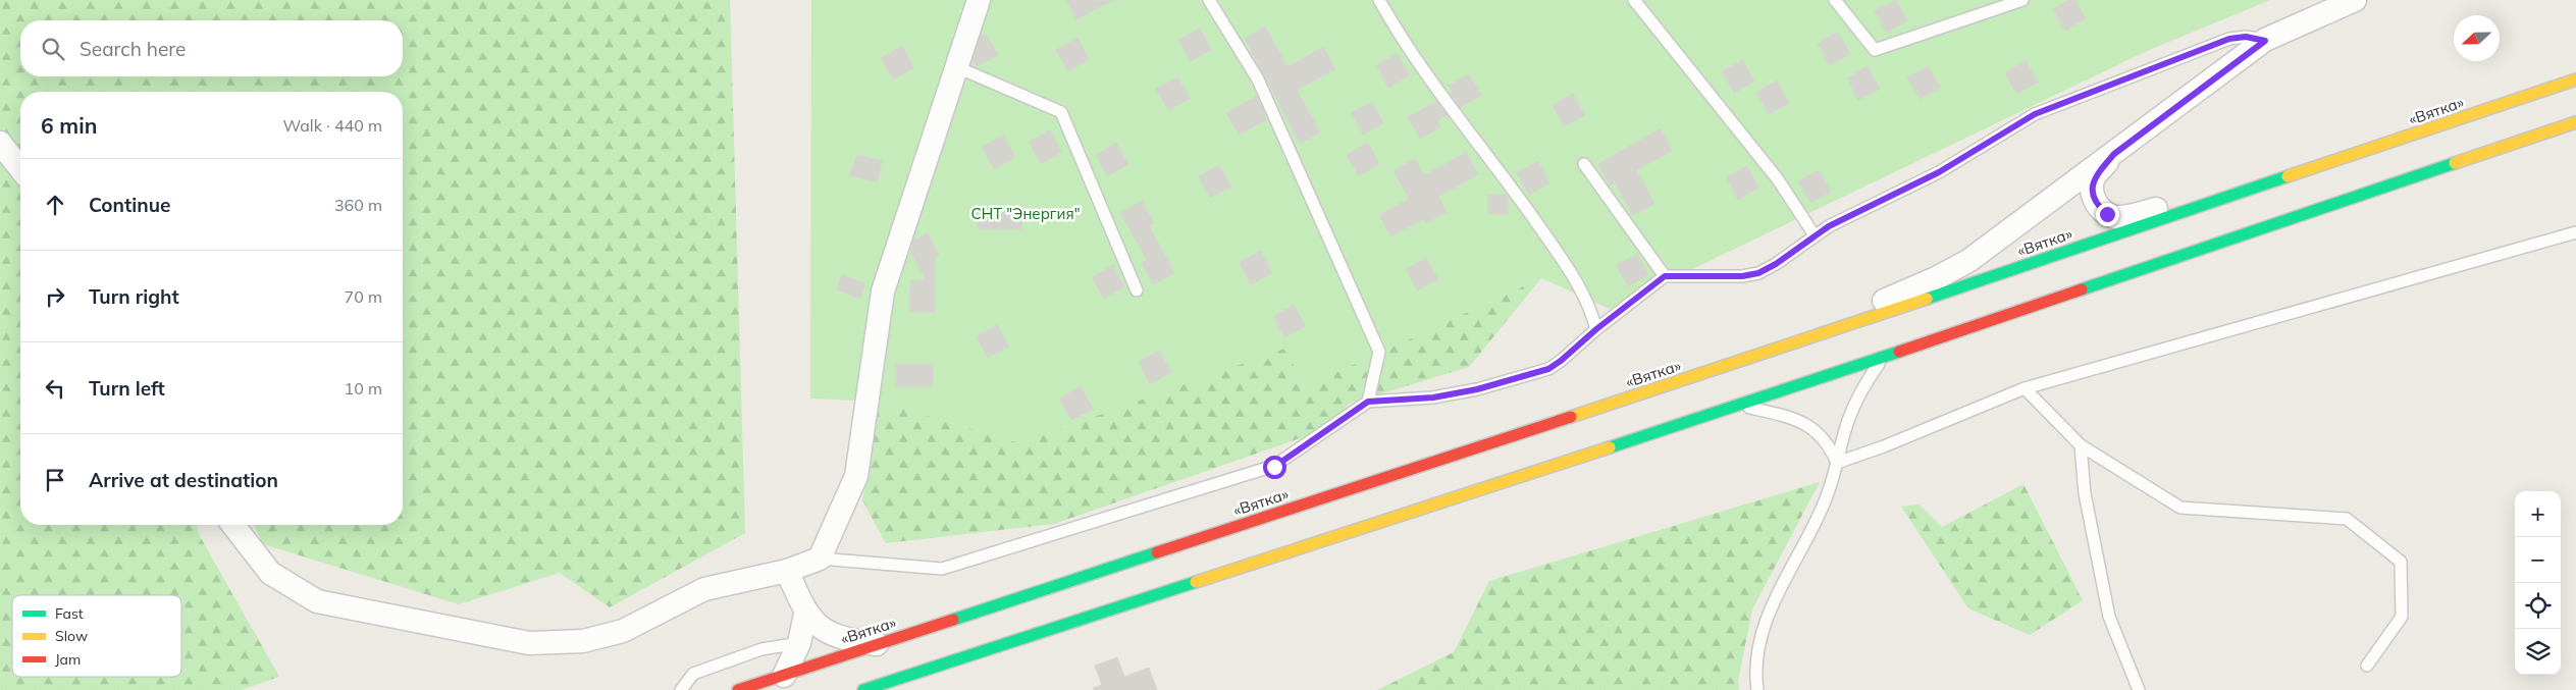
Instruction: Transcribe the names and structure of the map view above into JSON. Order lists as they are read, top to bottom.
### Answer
{
  "streets": {
    "highway": ["«Вятка»"]
  },
  "parks": ["СНТ \"Энергия\""],
  "legend": ["Fast", "Slow", "Jam"],
  "north": "left",
  "page": {
    "search": "Search here",
    "heading": ["6 min", "Walk · 440 m"],
    "list": [
      ["Continue", "360 m"],
      ["Turn right", "70 m"],
      ["Turn left", "10 m"],
      "Arrive at destination"
    ],
    "map_buttons": ["+", "−"]
  }
}
